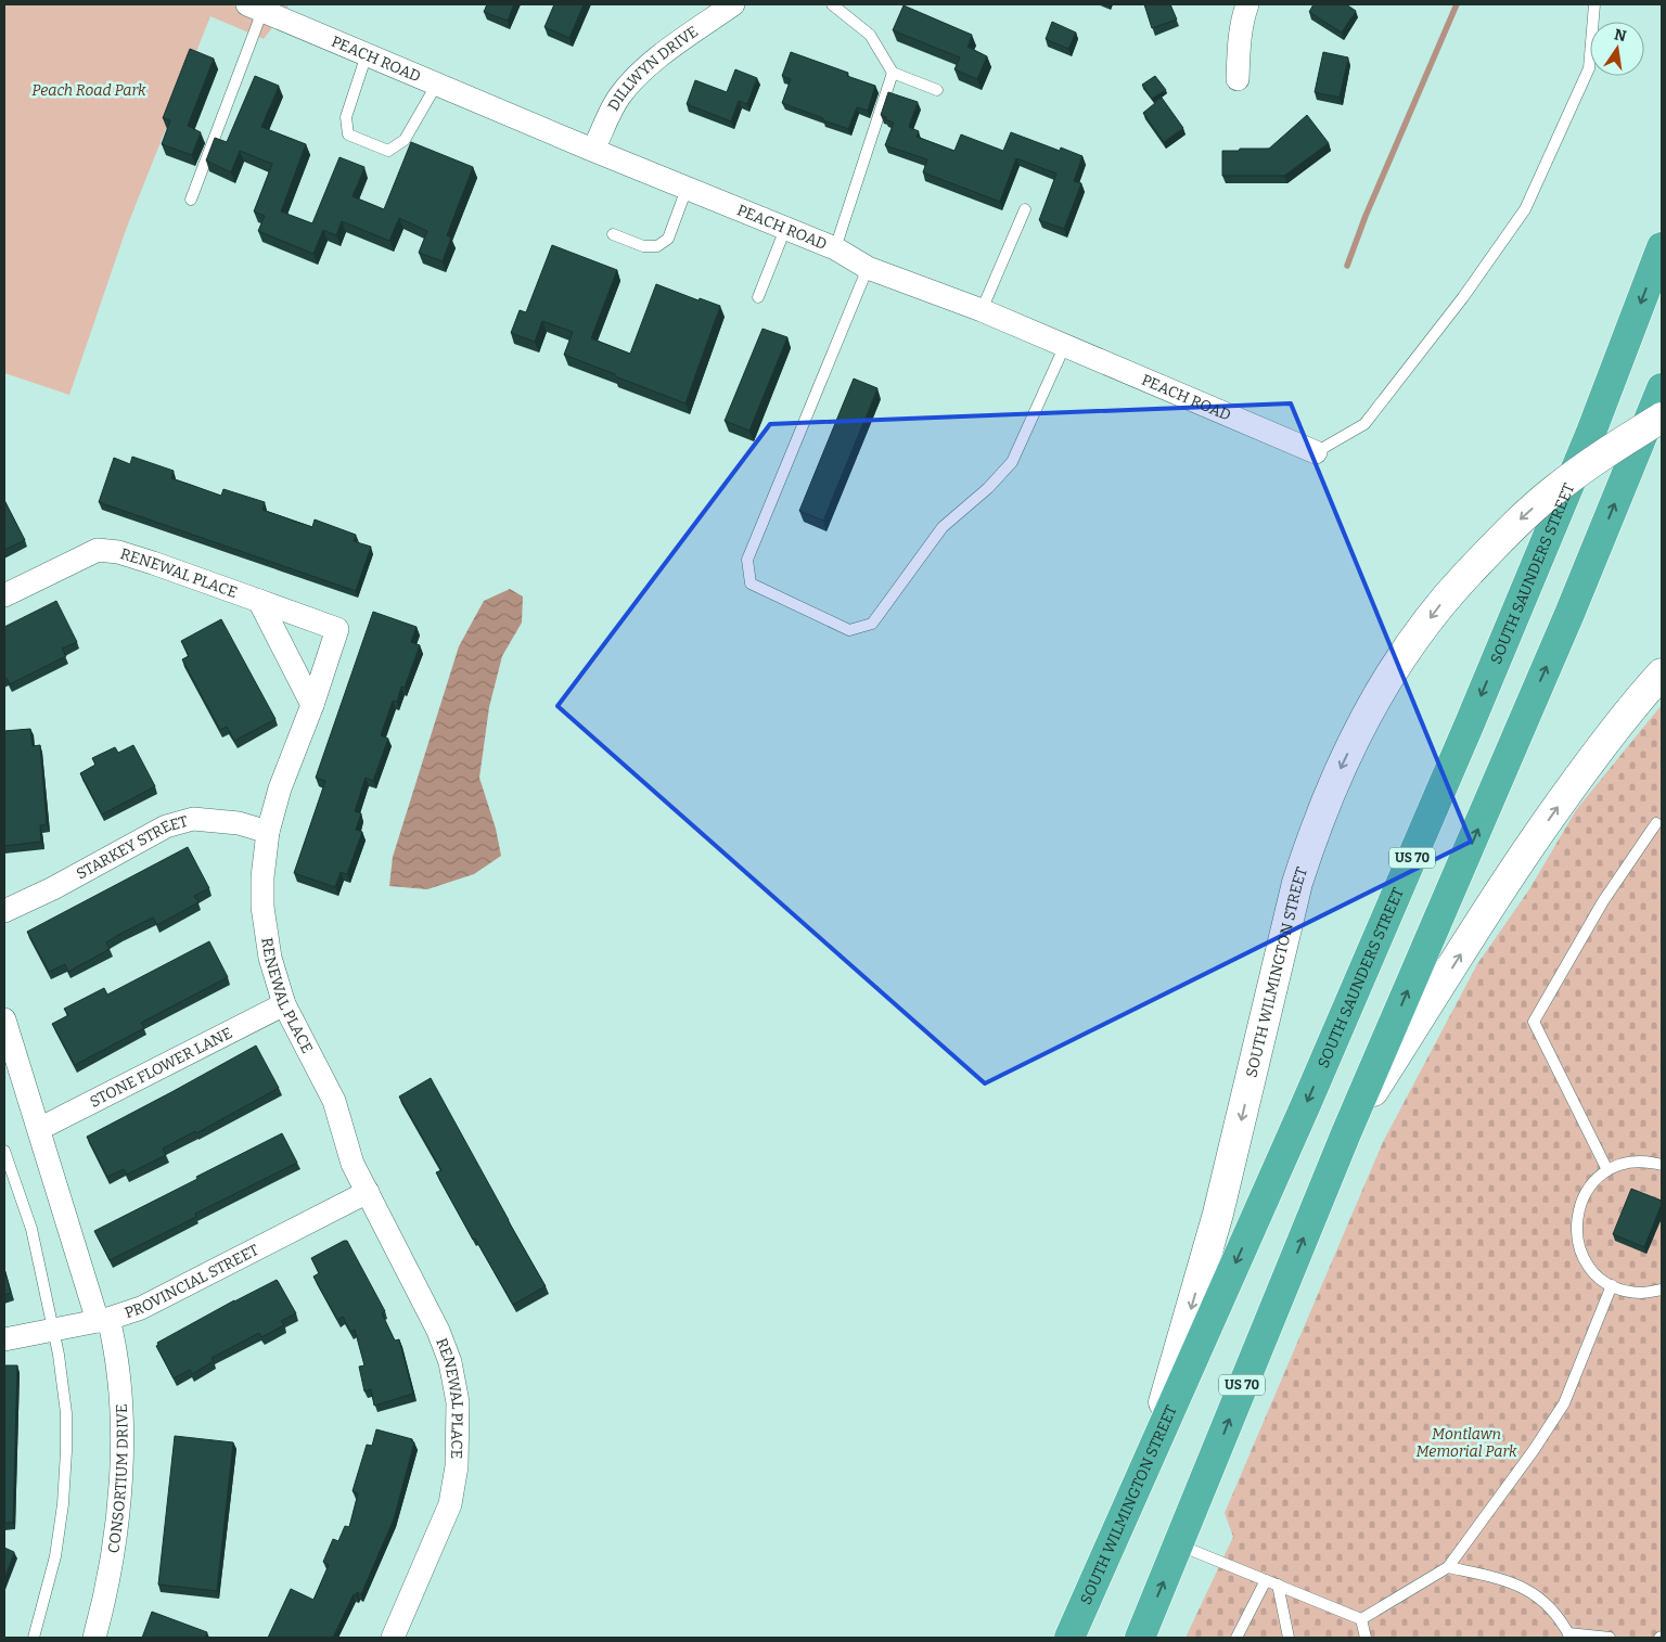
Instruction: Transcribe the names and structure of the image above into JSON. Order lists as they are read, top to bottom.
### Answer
{
  "streets": {
    "highway": ["SOUTH SAUNDERS STREET", "US 70", "SOUTH WILMINGTON STREET"],
    "street": [
      "PEACH ROAD",
      "DILLWYN DRIVE",
      "RENEWAL PLACE",
      "STARKEY STREET",
      "STONE FLOWER LANE",
      "PROVINCIAL STREET",
      "CONSORTIUM DRIVE"
    ]
  },
  "crossings": [
    ["PEACH ROAD", "DILLWYN DRIVE"],
    ["RENEWAL PLACE", "STARKEY STREET"],
    ["RENEWAL PLACE", "STONE FLOWER LANE"],
    ["RENEWAL PLACE", "PROVINCIAL STREET"],
    ["SOUTH SAUNDERS STREET", "SOUTH WILMINGTON STREET"],
    ["STONE FLOWER LANE", "CONSORTIUM DRIVE"],
    ["PROVINCIAL STREET", "CONSORTIUM DRIVE"]
  ],
  "parks": ["Peach Road Park", "Montlawn Memorial Park"],
  "north": "top"
}
